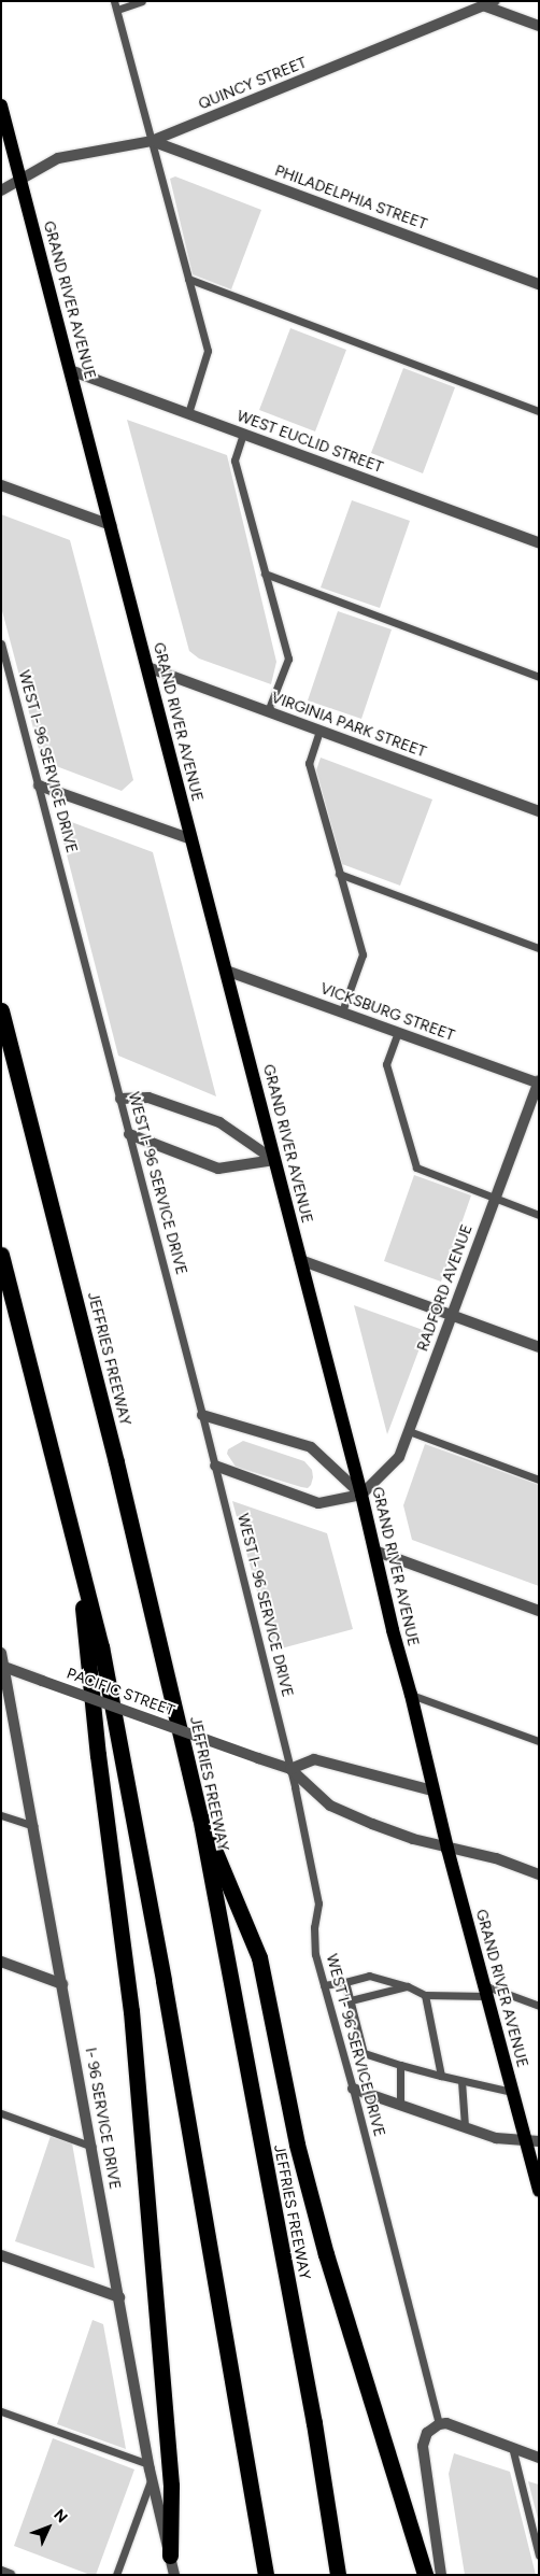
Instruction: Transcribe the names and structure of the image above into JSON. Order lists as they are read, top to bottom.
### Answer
{
  "streets": {
    "highway": ["JEFFRIES FREEWAY"],
    "main road": ["GRAND RIVER AVENUE"],
    "street": [
      "QUINCY STREET",
      "PHILADELPHIA STREET",
      "WEST EUCLID STREET",
      "VIRGINIA PARK STREET",
      "VICKSBURG STREET",
      "RADFORD AVENUE",
      "PACIFIC STREET",
      "I- 96 SERVICE DRIVE"
    ],
    "lane": ["WEST I- 96 SERVICE DRIVE"]
  },
  "crossings": [
    ["QUINCY STREET", "PHILADELPHIA STREET"],
    ["QUINCY STREET", "GRAND RIVER AVENUE"],
    ["GRAND RIVER AVENUE", "WEST EUCLID STREET"],
    ["GRAND RIVER AVENUE", "VIRGINIA PARK STREET"],
    ["GRAND RIVER AVENUE", "VICKSBURG STREET"],
    ["GRAND RIVER AVENUE", "RADFORD AVENUE"],
    ["GRAND RIVER AVENUE", "PACIFIC STREET"],
    ["WEST I- 96 SERVICE DRIVE", "PACIFIC STREET"],
    ["VICKSBURG STREET", "RADFORD AVENUE"],
    ["PACIFIC STREET", "I- 96 SERVICE DRIVE"]
  ],
  "north": "top right"
}
